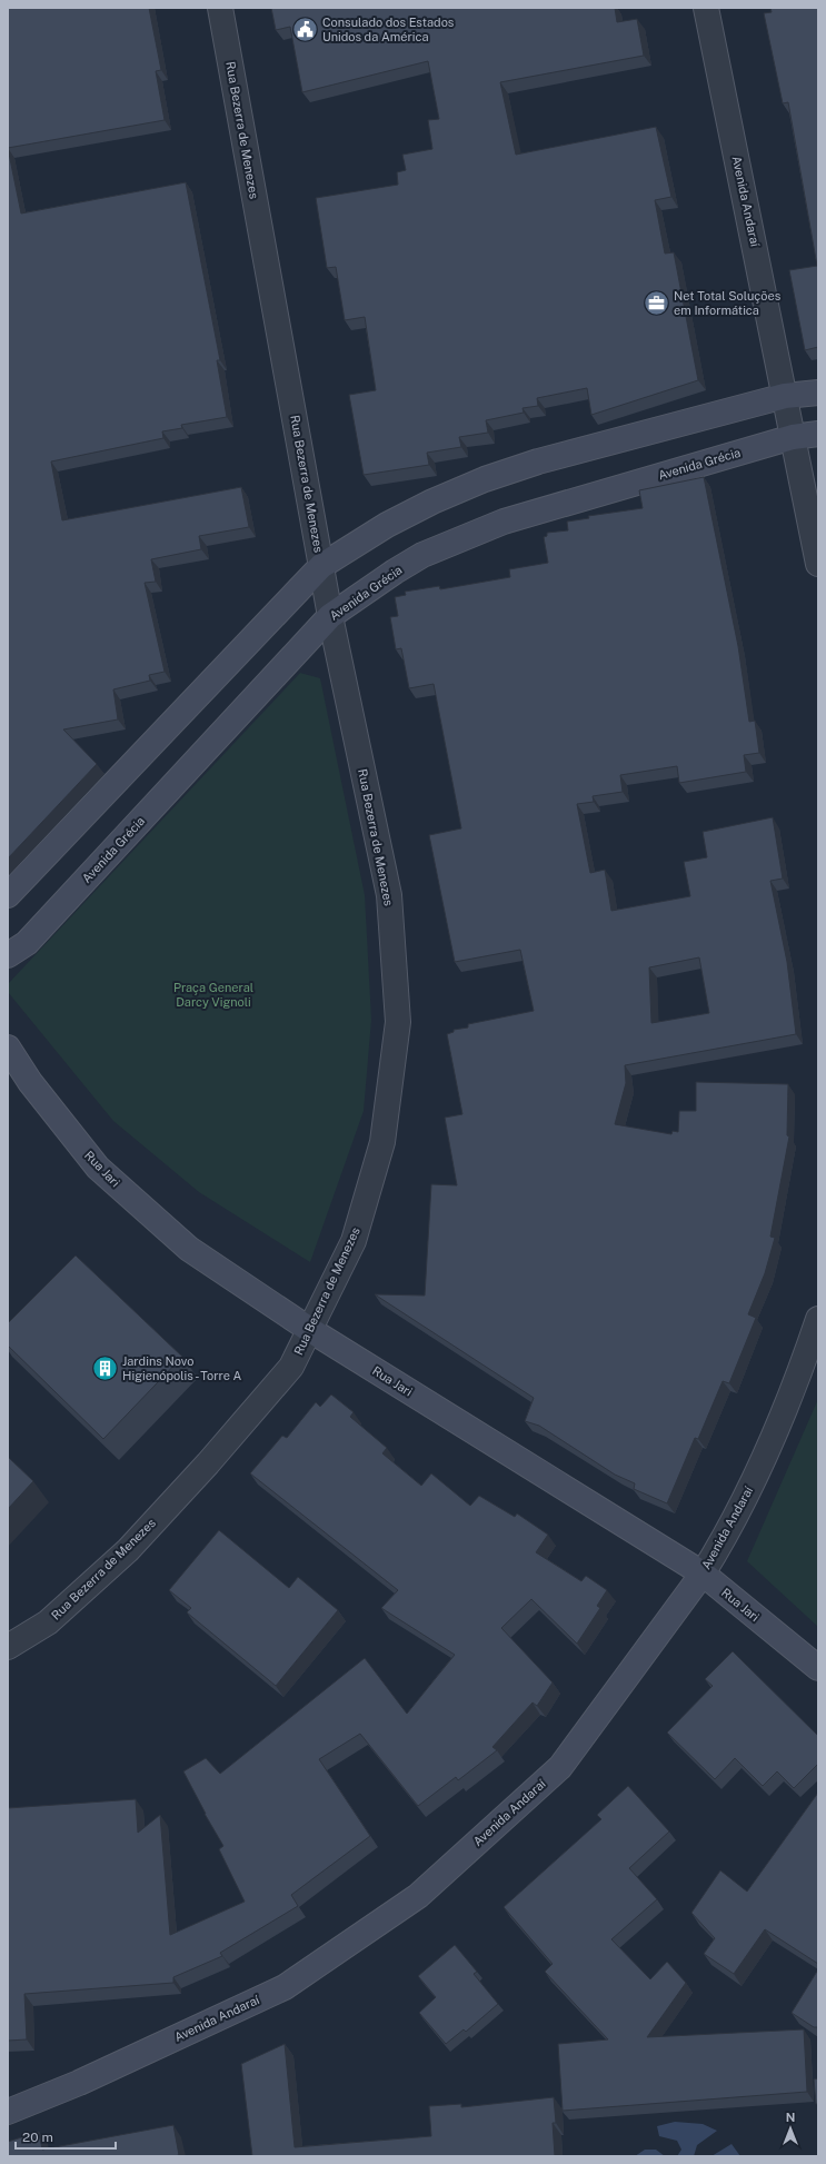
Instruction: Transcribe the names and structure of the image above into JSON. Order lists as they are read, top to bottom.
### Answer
{
  "streets": {
    "main road": ["Avenida Andaraí", "Avenida Grécia", "Rua Jari"],
    "street": ["Rua Bezerra de Menezes"]
  },
  "crossings": [
    ["Rua Bezerra de Menezes", "Avenida Grécia"],
    ["Rua Bezerra de Menezes", "Rua Jari"],
    ["Avenida Andaraí", "Avenida Grécia"],
    ["Avenida Andaraí", "Rua Jari"]
  ],
  "parks": ["Praça General Darcy Vignoli"],
  "places": {
    "public building": ["Consulado dos Estados Unidos da América"],
    "office": ["Net Total Soluções em Informática"],
    "building": ["Jardins Novo Higienópolis - Torre A"]
  },
  "scale_bar": "20 m",
  "north": "top"
}
